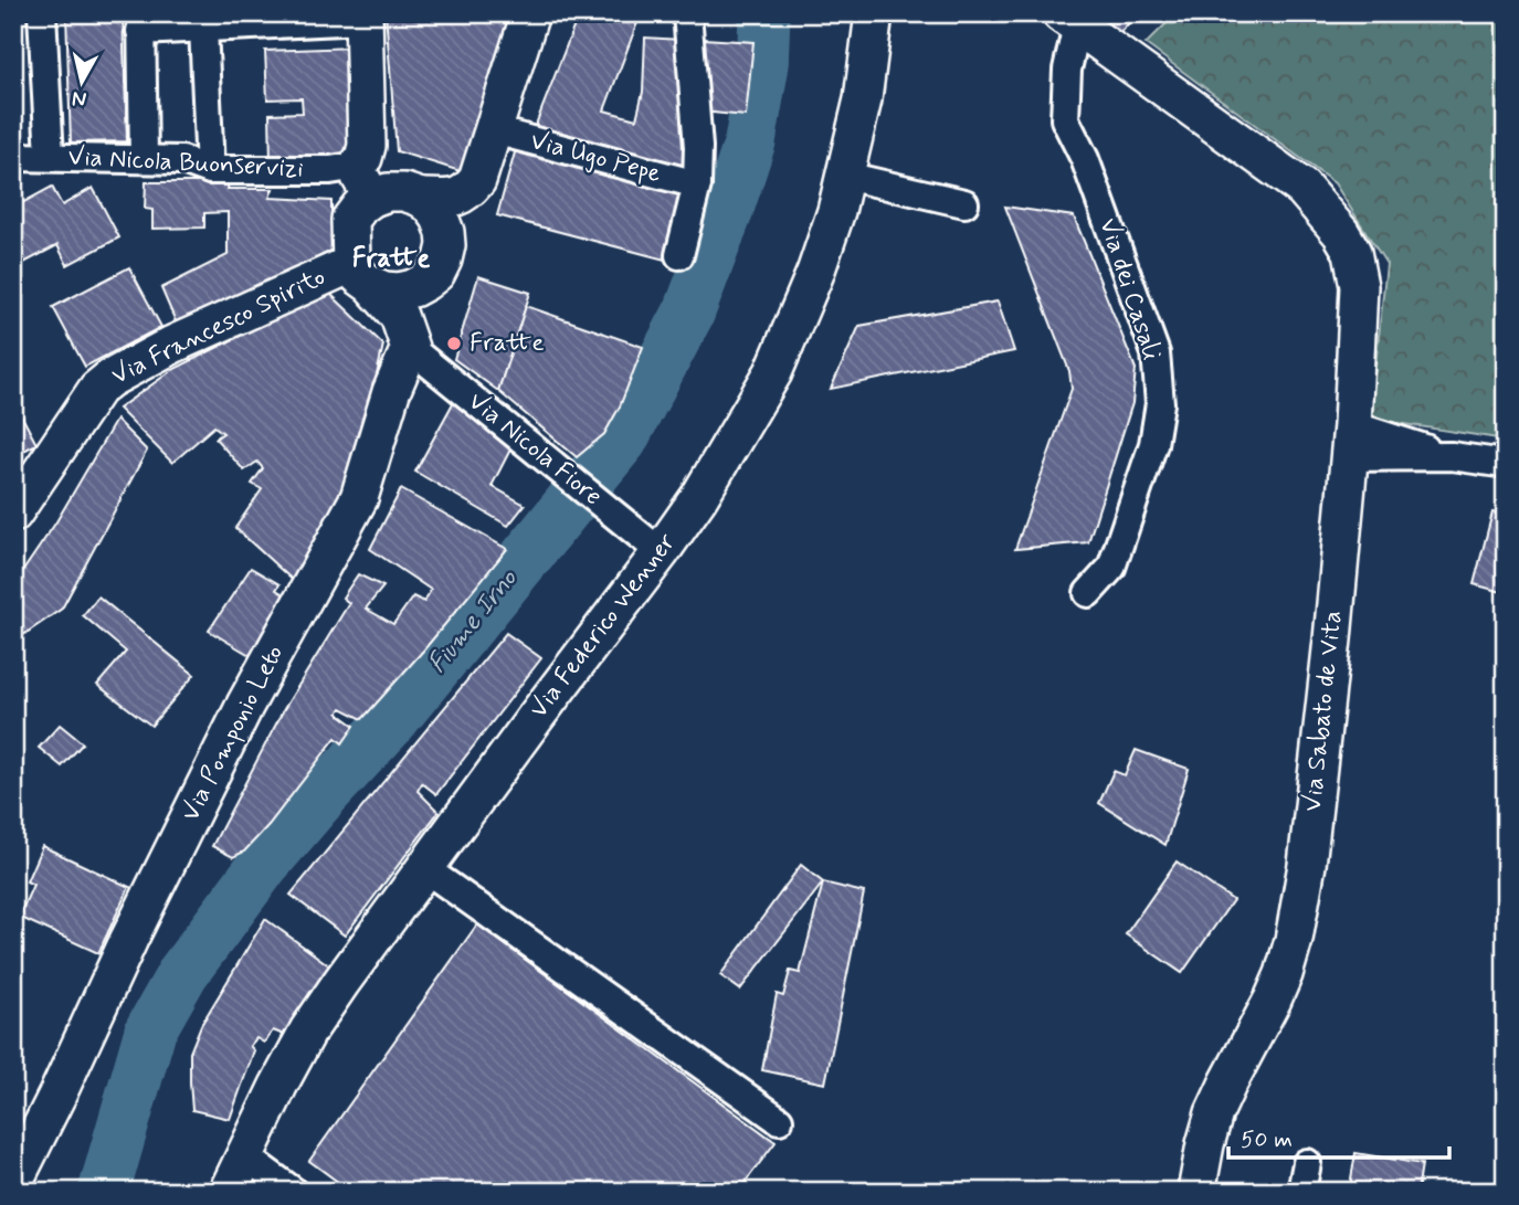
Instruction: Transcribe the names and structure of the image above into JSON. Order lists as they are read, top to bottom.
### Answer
{
  "streets": {
    "main road": [
      "Via dei Casali",
      "Via Francesco Spirito",
      "Via Federico Wenner",
      "Via Sabato de Vita",
      "Via Pomponio Leto"
    ],
    "street": ["Via Ugo Pepe", "Via Nicola Buonservizi", "Via Nicola Fiore"]
  },
  "crossings": [
    ["Via Nicola Buonservizi", "Via Francesco Spirito"],
    ["Via dei Casali", "Via Sabato de Vita"],
    ["Via Nicola Fiore", "Via Federico Wenner"],
    ["Via Nicola Fiore", "Via Pomponio Leto"]
  ],
  "districts": ["Fratte"],
  "water": ["Fiume Irno"],
  "places": ["Fratte"],
  "scale_bar": "50 m",
  "north": "bottom"
}
